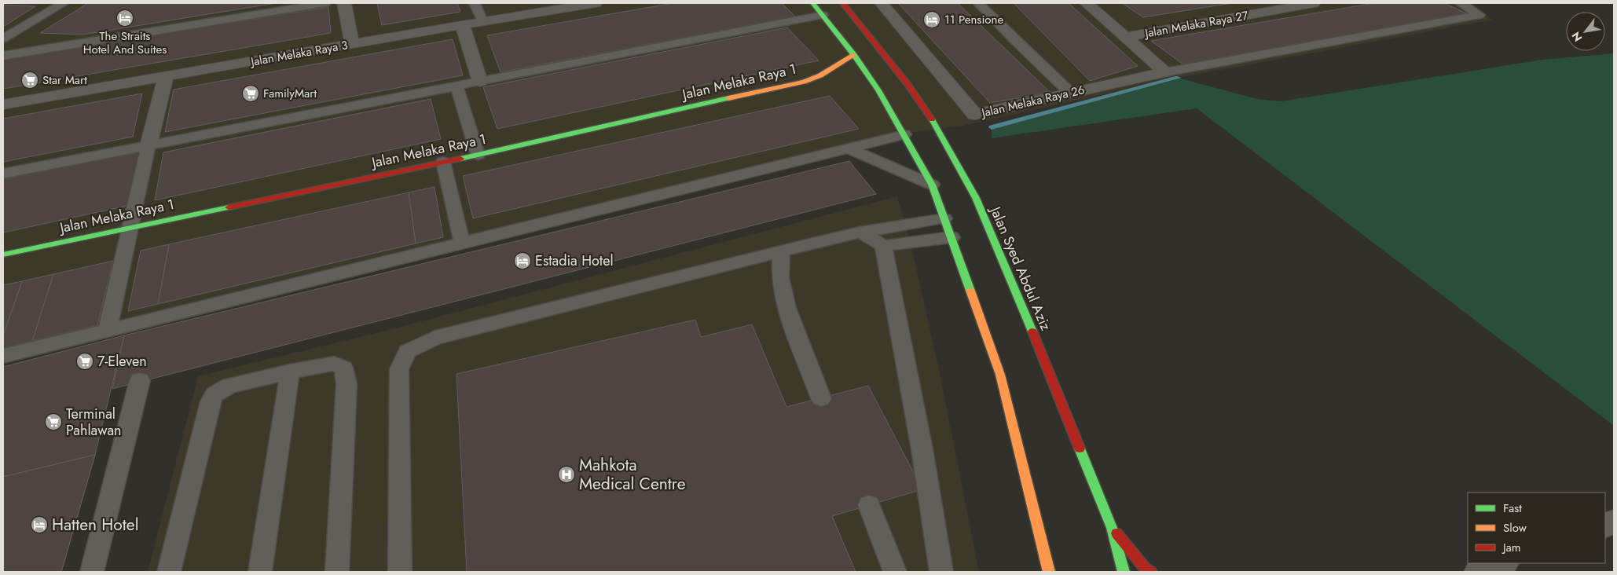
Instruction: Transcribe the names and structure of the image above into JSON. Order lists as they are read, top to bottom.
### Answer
{
  "streets": {
    "main road": ["Jalan Melaka Raya 1", "Jalan Syed Abdul Aziz"],
    "street": ["Jalan Melaka Raya 27", "Jalan Melaka Raya 3", "Jalan Melaka Raya 26"]
  },
  "places": {
    "hotel": [
      "The Straits Hotel And Suites",
      "11 Pensione",
      "Estadia Hotel",
      "Hatten Hotel"
    ],
    "supermarket": [
      "Star Mart",
      "FamilyMart",
      "7-Eleven",
      "Terminal Pahlawan"
    ],
    "hospital": ["Mahkota Medical Centre"]
  },
  "legend": ["Fast", "Slow", "Jam"],
  "north": "bottom left"
}
